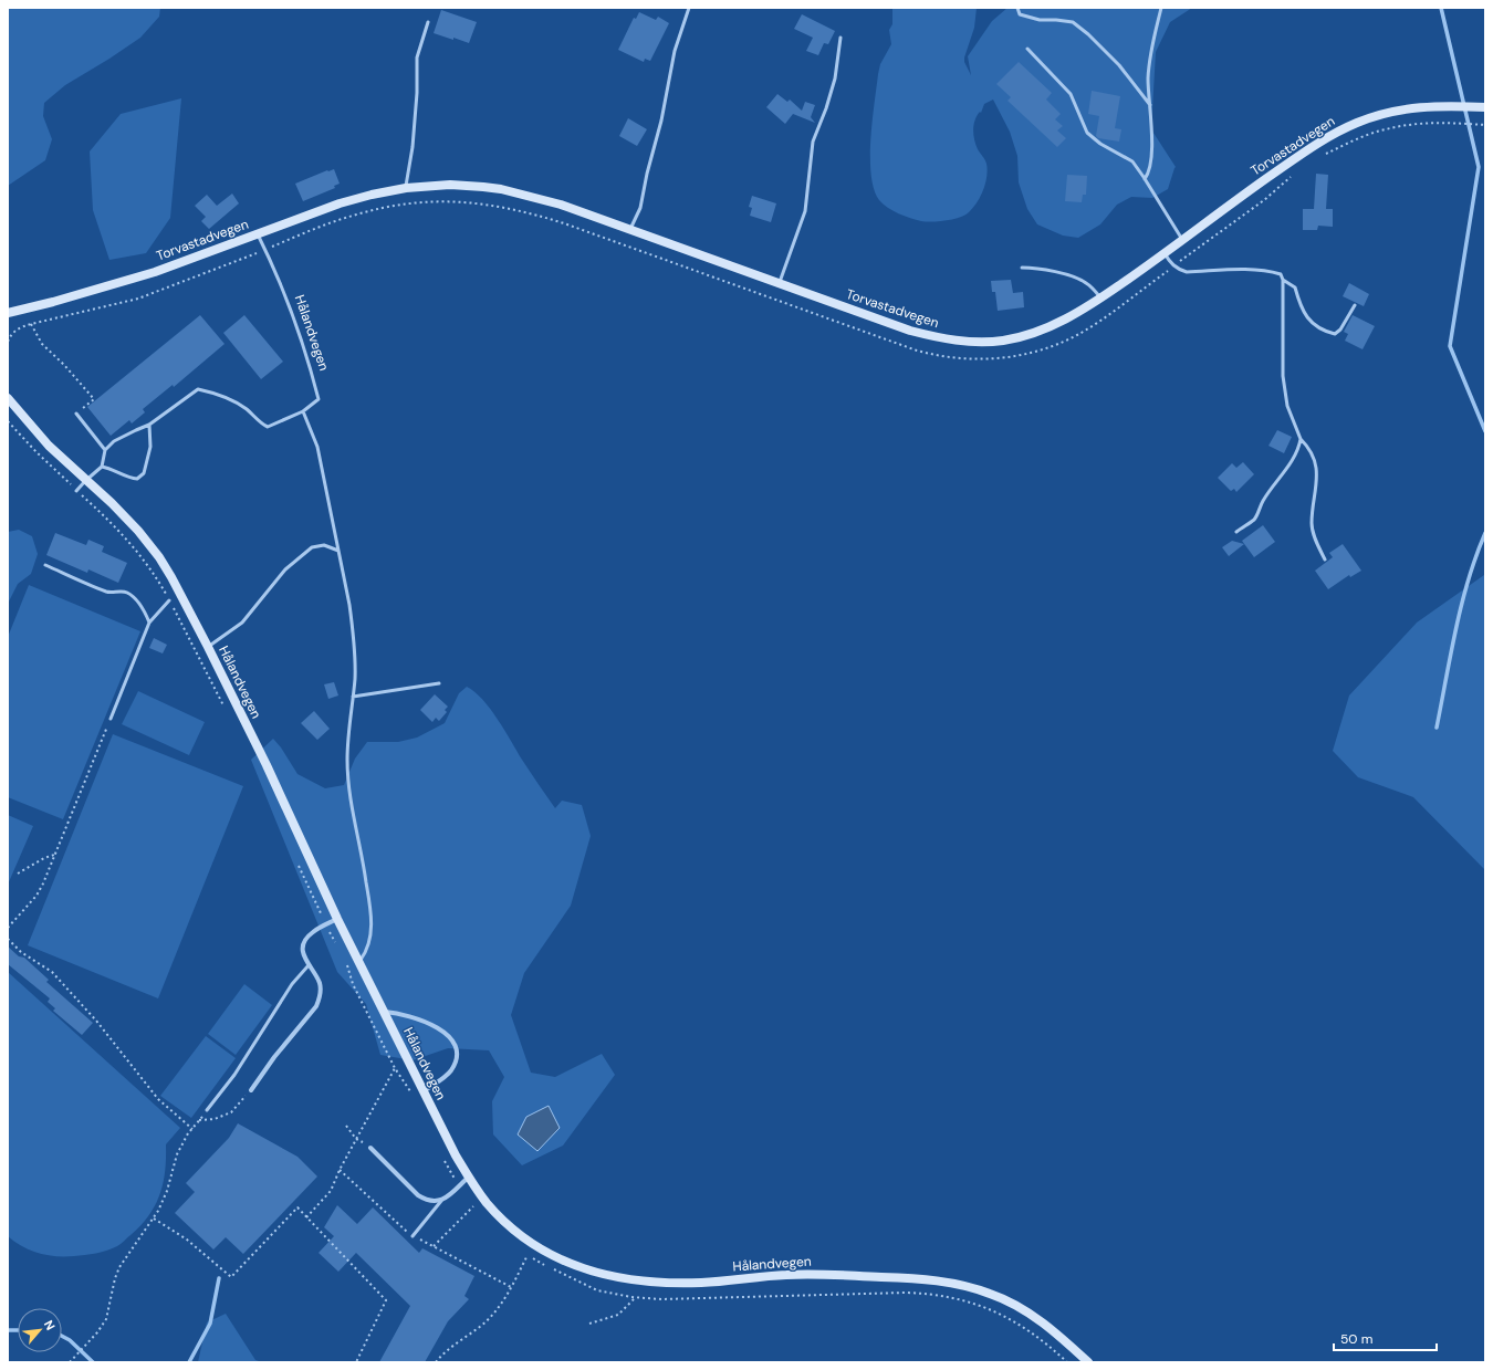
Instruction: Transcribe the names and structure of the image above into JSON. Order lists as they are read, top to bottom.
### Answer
{
  "streets": {
    "main road": ["Torvastadvegen", "Hålandvegen"]
  },
  "crossings": [
    ["Torvastadvegen", "Hålandvegen"]
  ],
  "scale_bar": "50 m",
  "north": "top right"
}
